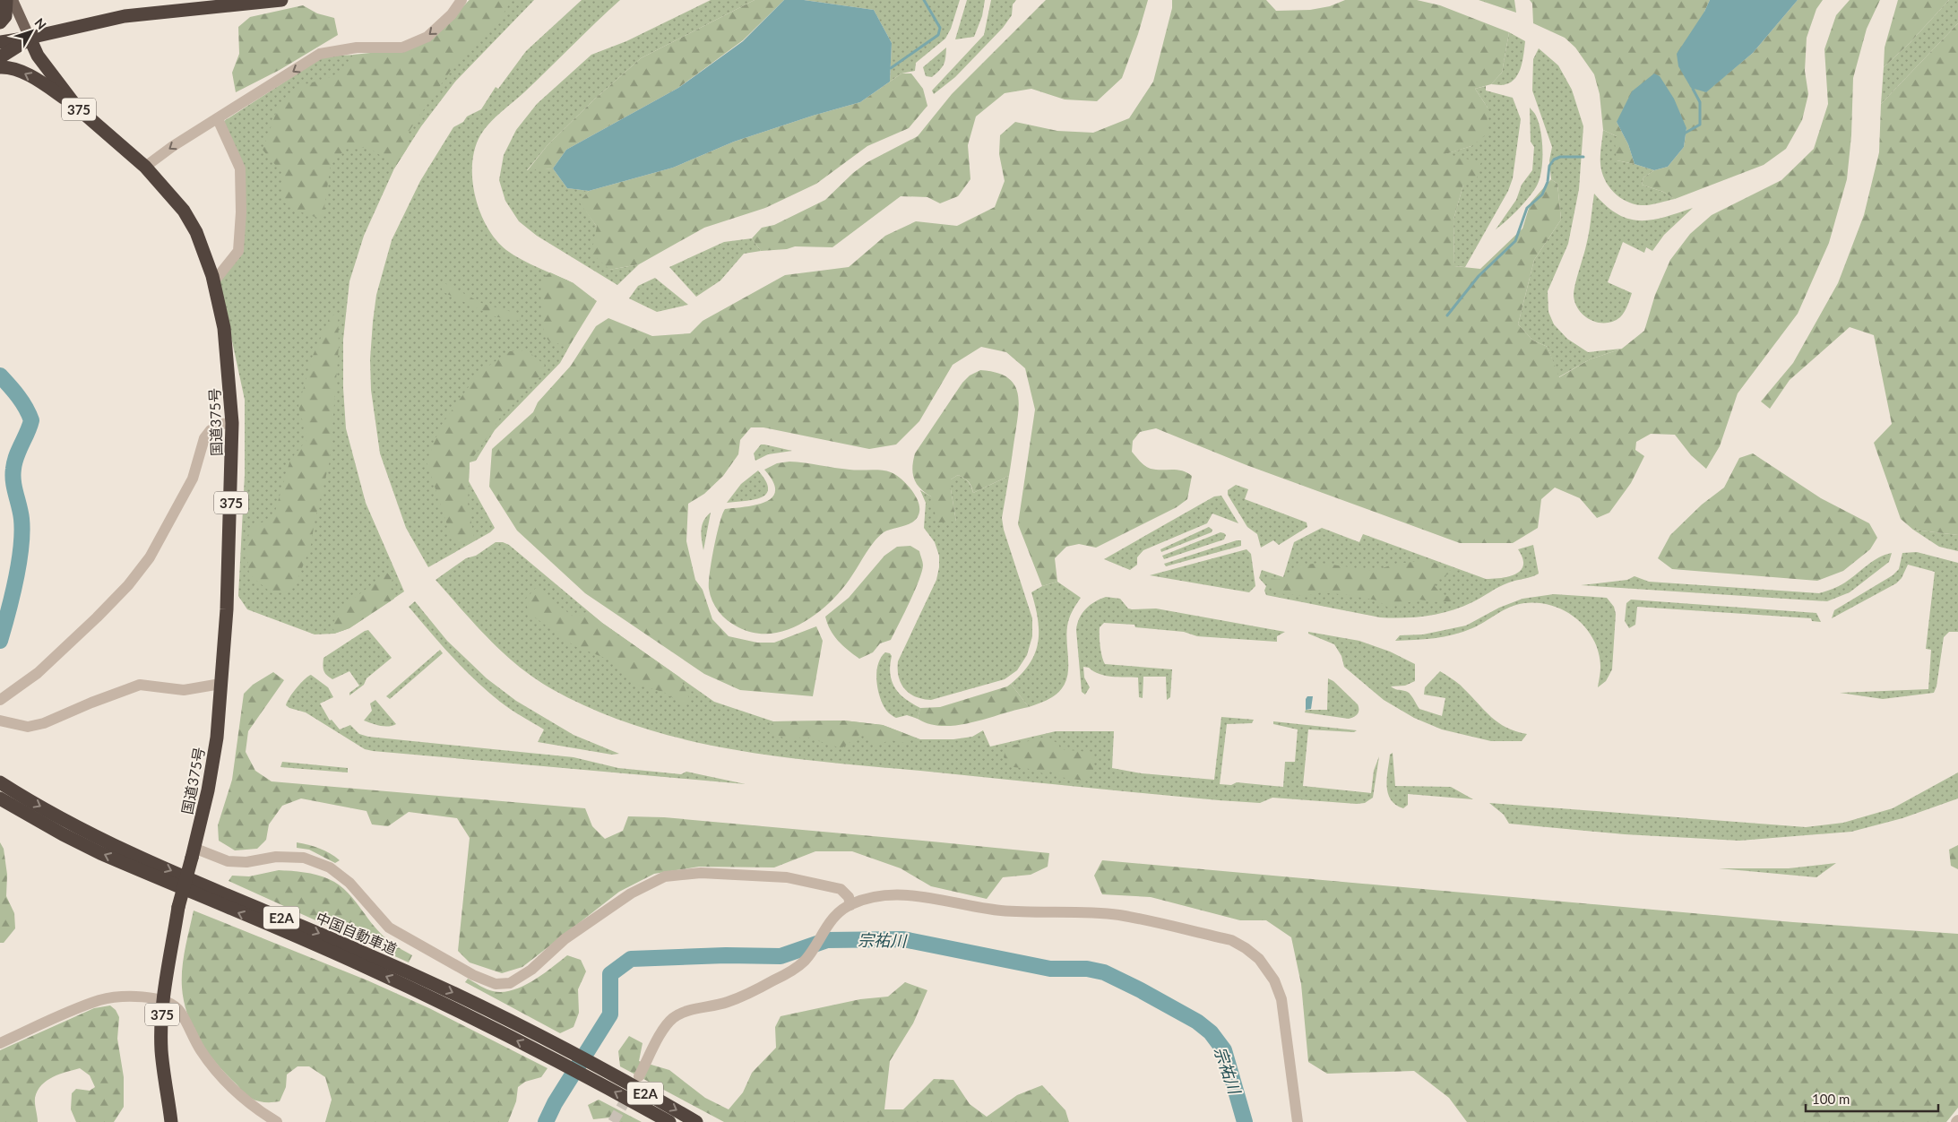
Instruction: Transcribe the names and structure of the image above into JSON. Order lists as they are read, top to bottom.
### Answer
{
  "streets": {
    "highway": [
      "375",
      "国道375号",
      "E2A",
      "中国自動車道"
    ]
  },
  "water": ["宗祐川"],
  "scale_bar": "100 m",
  "north": "top right"
}
